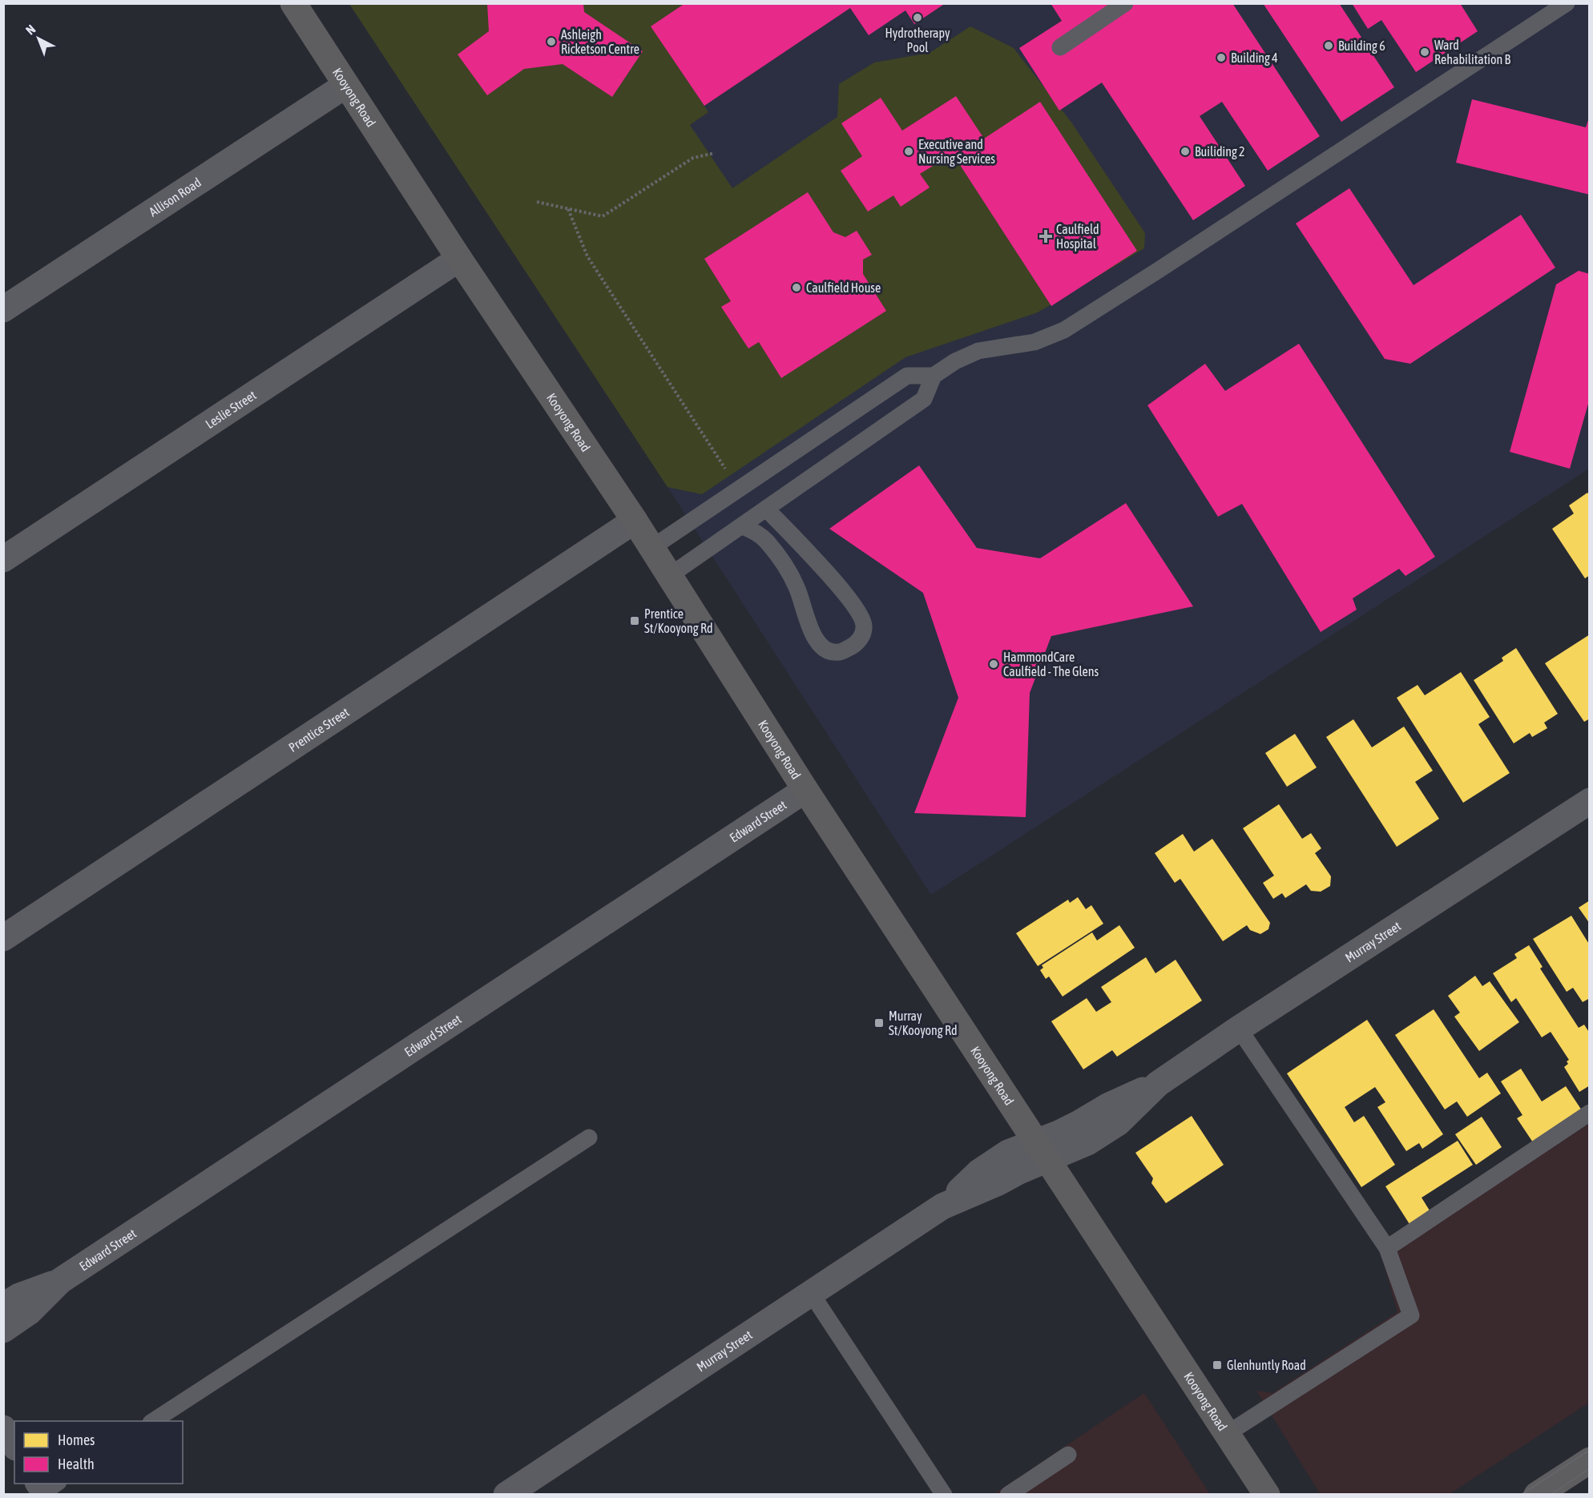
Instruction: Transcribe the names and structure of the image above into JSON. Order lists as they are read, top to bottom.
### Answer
{
  "streets": {
    "street": [
      "Kooyong Road",
      "Allison Road",
      "Leslie Street",
      "Prentice Street",
      "Edward Street",
      "Murray Street"
    ]
  },
  "crossings": [
    ["Kooyong Road", "Allison Road"],
    ["Kooyong Road", "Leslie Street"],
    ["Kooyong Road", "Prentice Street"],
    ["Kooyong Road", "Edward Street"],
    ["Kooyong Road", "Murray Street"]
  ],
  "places": {
    "other": [
      "Hydrotherapy Pool",
      "Ashleigh Ricketson Centre",
      "Building 6",
      "Ward Rehabilitation B",
      "Building 4",
      "Executive and Nursing Services",
      "Builiding 2",
      "Caulfield House",
      "HammondCare Caulfield - The Glens"
    ],
    "health": ["Caulfield Hospital"],
    "transit": ["Prentice St/Kooyong Rd", "Murray St/Kooyong Rd", "Glenhuntly Road"]
  },
  "legend": ["Homes", "Health"],
  "north": "top left"
}
